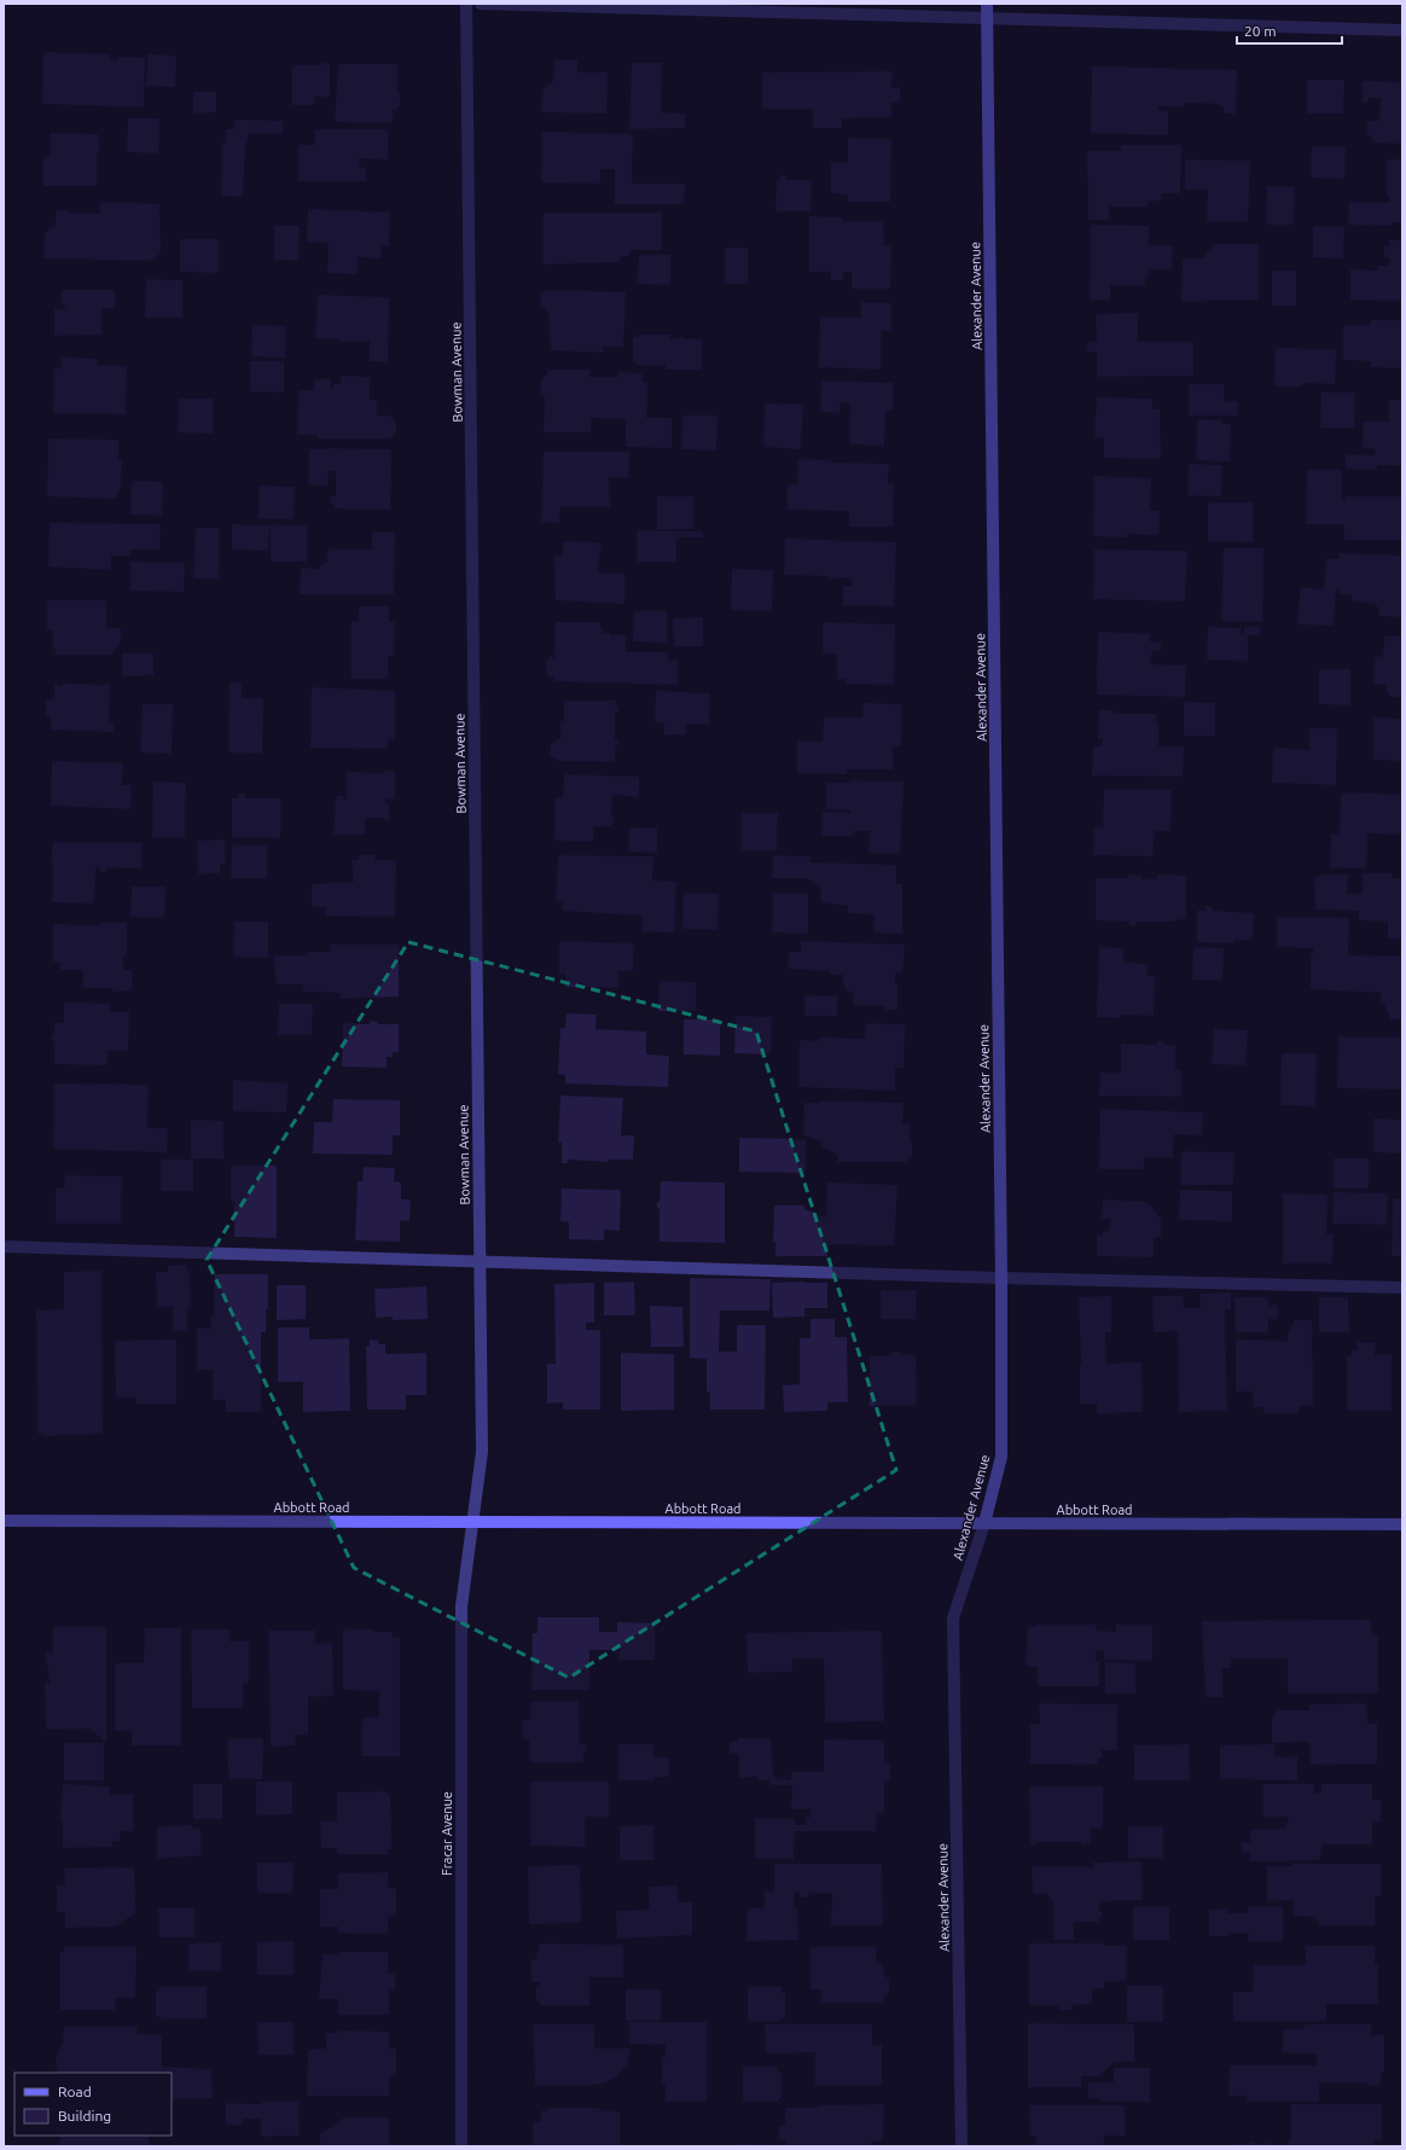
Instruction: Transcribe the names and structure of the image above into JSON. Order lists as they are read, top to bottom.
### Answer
{
  "streets": {
    "street": [
      "Alexander Avenue",
      "Bowman Avenue",
      "Abbott Road",
      "Fracar Avenue"
    ]
  },
  "crossings": [
    ["Alexander Avenue", "Abbott Road"],
    ["Bowman Avenue", "Abbott Road"],
    ["Bowman Avenue", "Fracar Avenue"],
    ["Abbott Road", "Fracar Avenue"]
  ],
  "legend": ["Road", "Building"],
  "scale_bar": "20 m"
}
